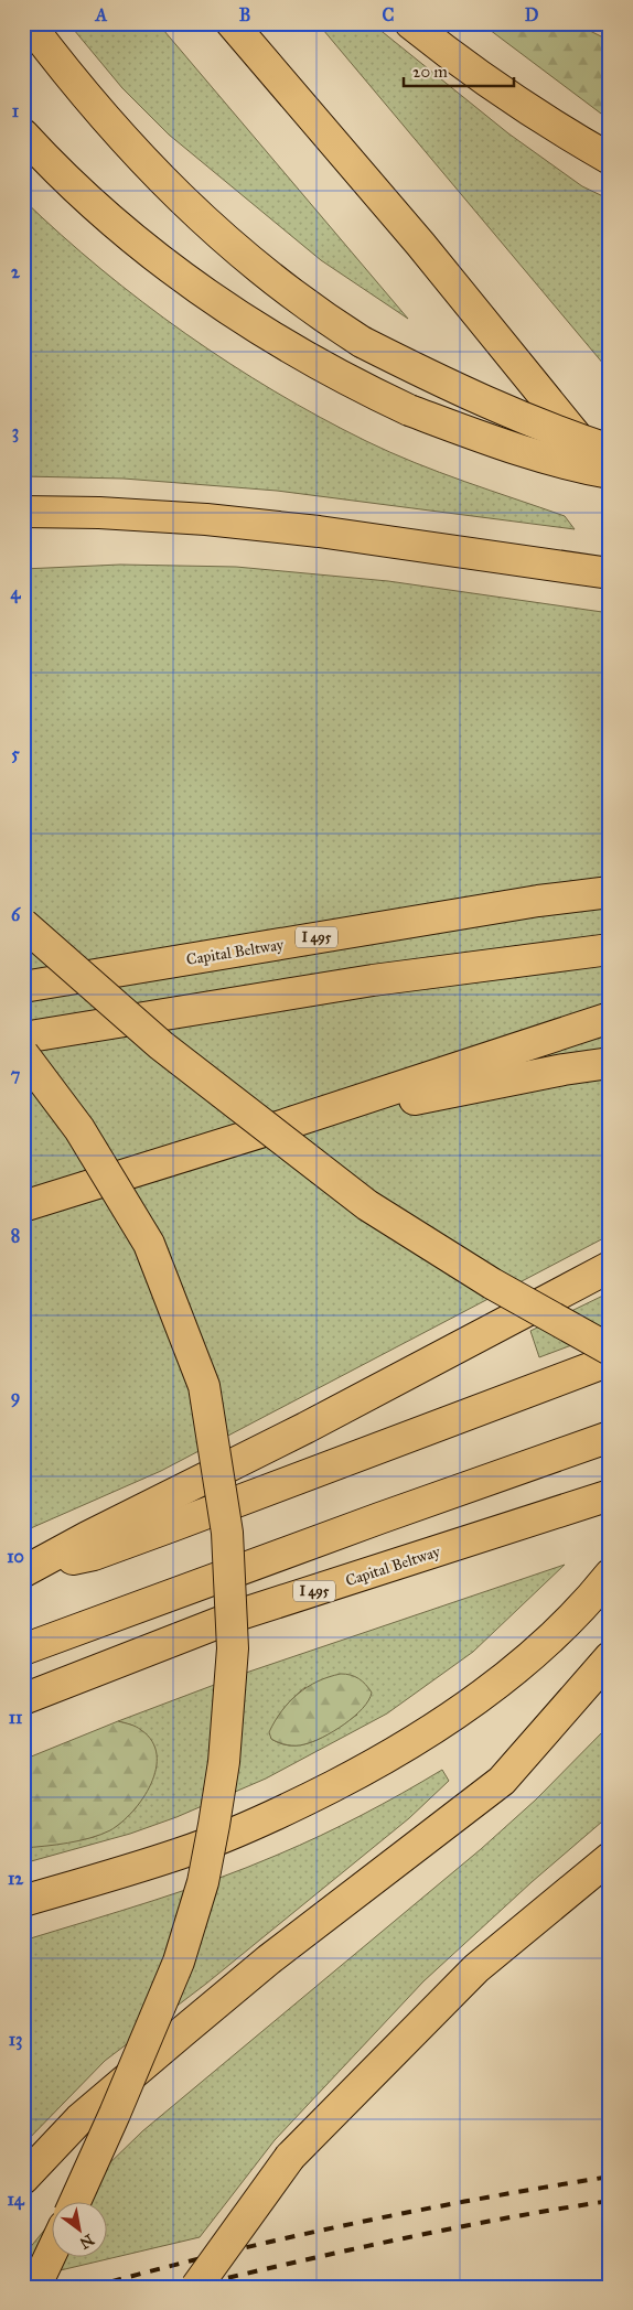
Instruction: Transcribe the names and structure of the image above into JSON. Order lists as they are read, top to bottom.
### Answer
{
  "streets": {
    "highway": ["I 495", "Capital Beltway"]
  },
  "scale_bar": "20 m",
  "north": "bottom right",
  "grid": {
    "columns": [
      "A",
      "B",
      "C",
      "D"
    ],
    "rows": [
      "1",
      "2",
      "3",
      "4",
      "5",
      "6",
      "7",
      "8",
      "9",
      "10",
      "11",
      "12",
      "13",
      "14"
    ]
  }
}
